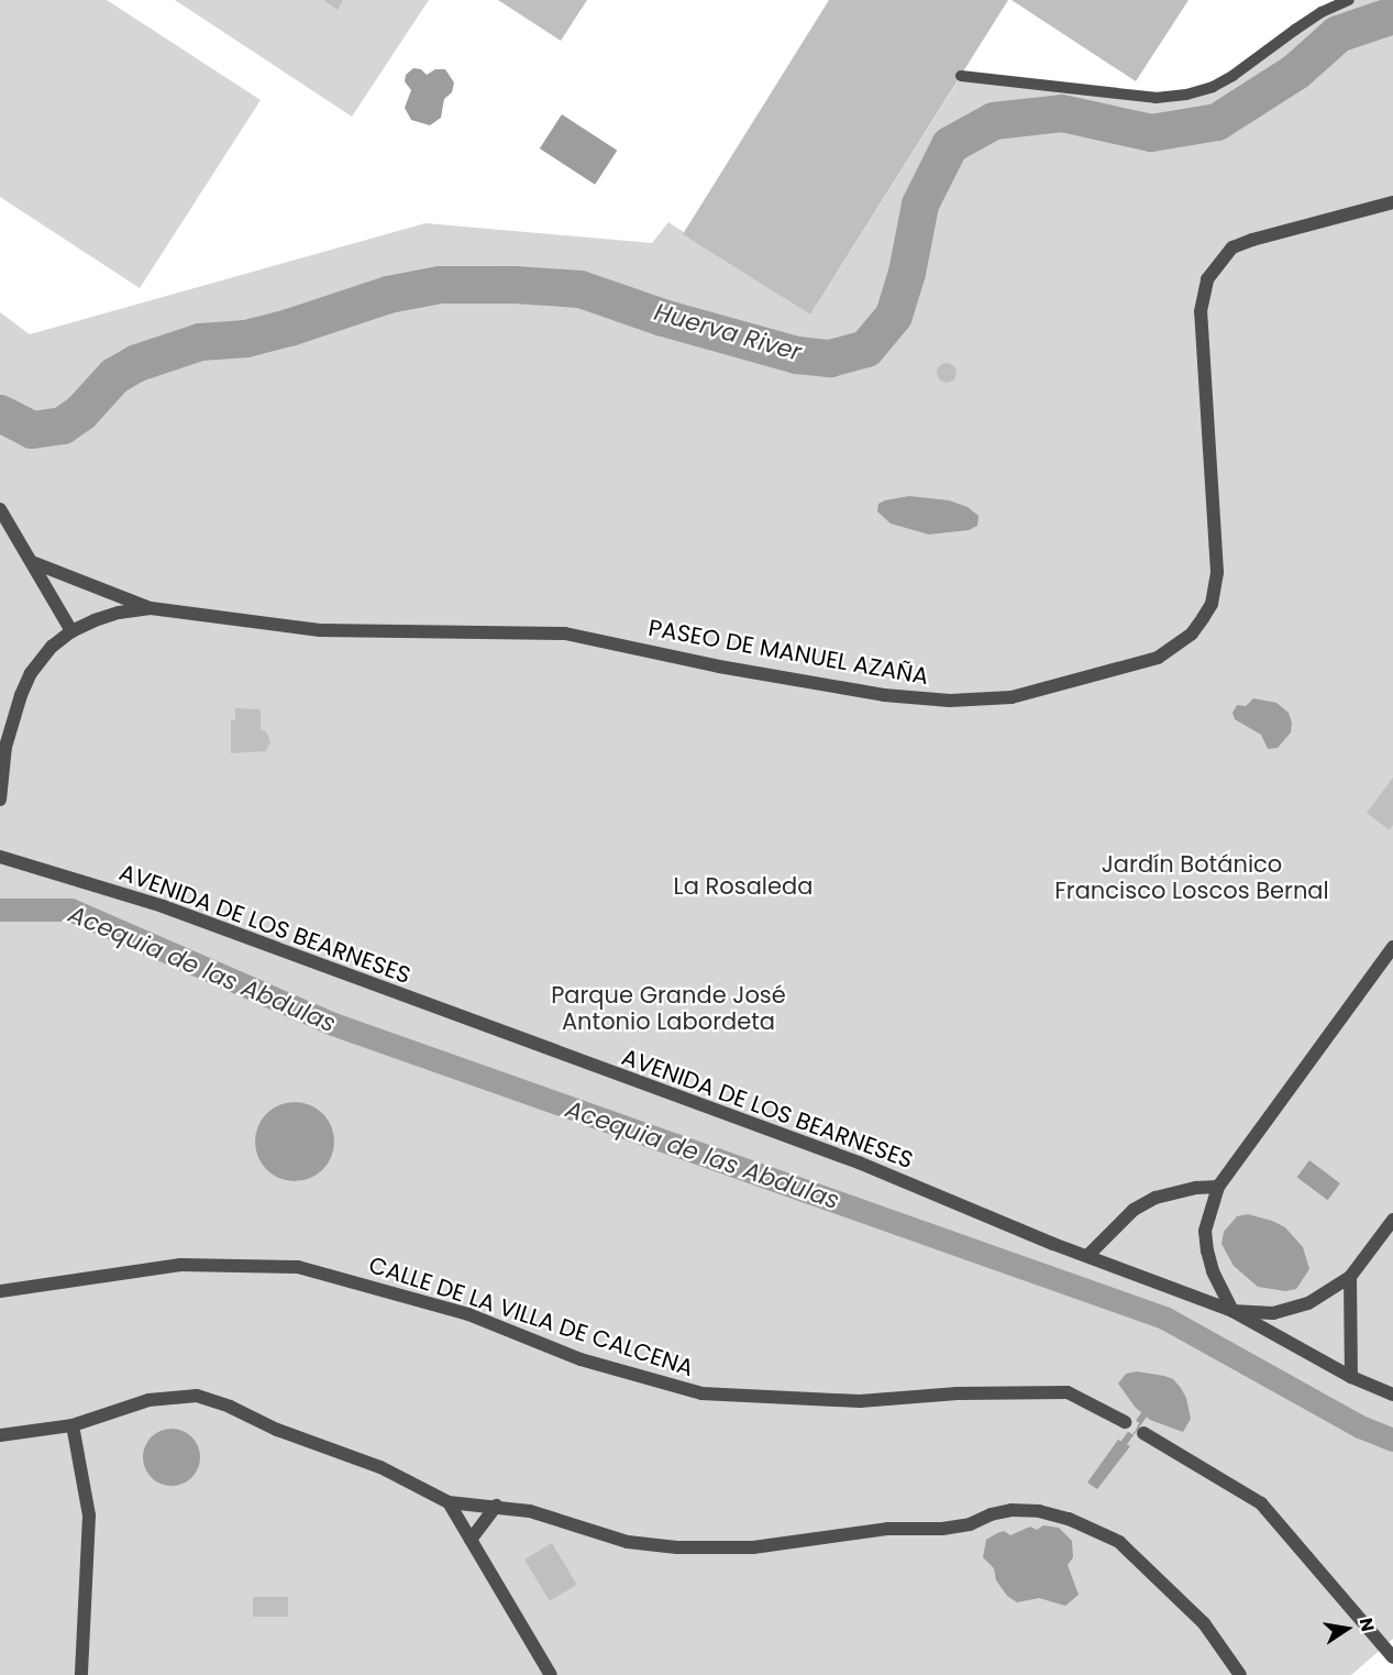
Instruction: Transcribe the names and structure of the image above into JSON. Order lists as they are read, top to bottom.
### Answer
{
  "streets": {
    "street": ["PASEO DE MANUEL AZAÑA", "AVENIDA DE LOS BEARNESES", "CALLE DE LA VILLA DE CALCENA"]
  },
  "water": ["Huerva River", "Acequia de las Abdulas"],
  "parks": ["Jardín Botánico Francisco Loscos Bernal", "La Rosaleda", "Parque Grande José Antonio Labordeta"],
  "north": "right"
}
